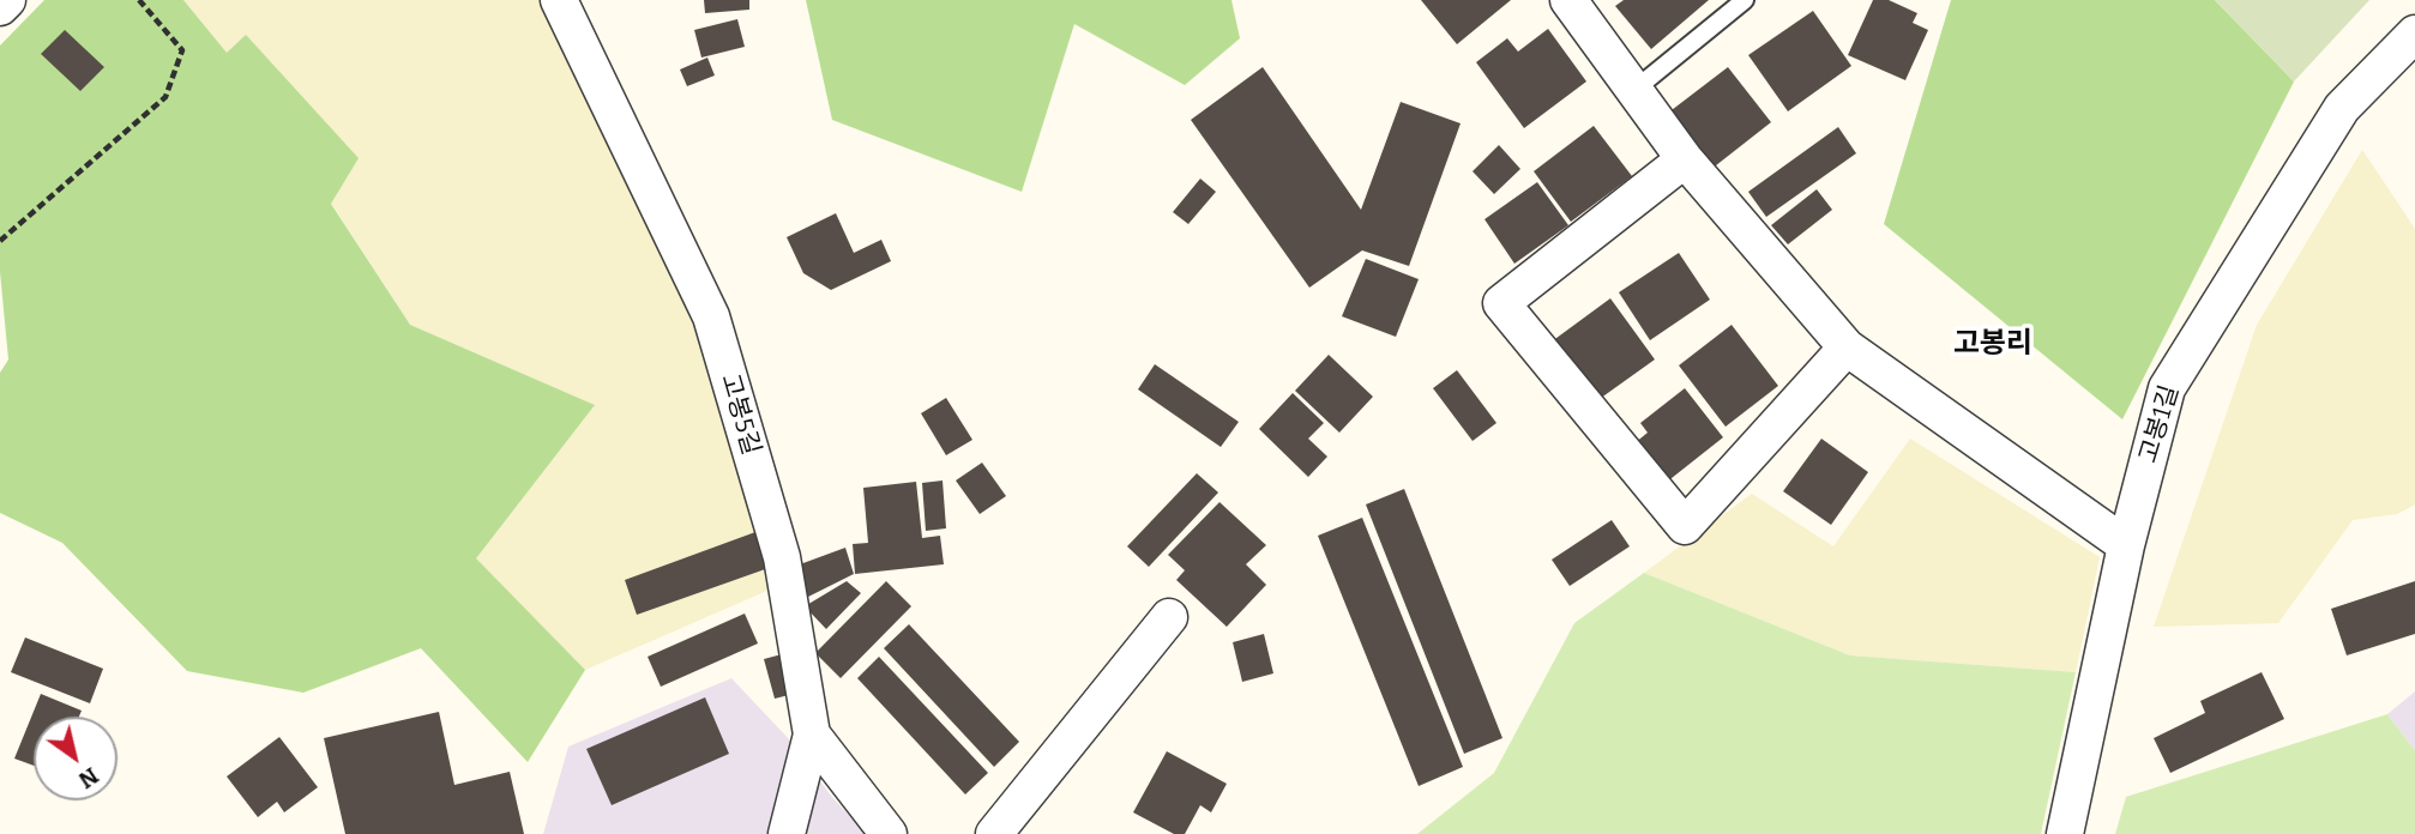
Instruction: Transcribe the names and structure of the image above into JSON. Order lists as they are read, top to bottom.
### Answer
{
  "streets": {
    "street": ["고봉5길", "고봉1길"]
  },
  "districts": ["고봉리"],
  "north": "bottom right"
}
